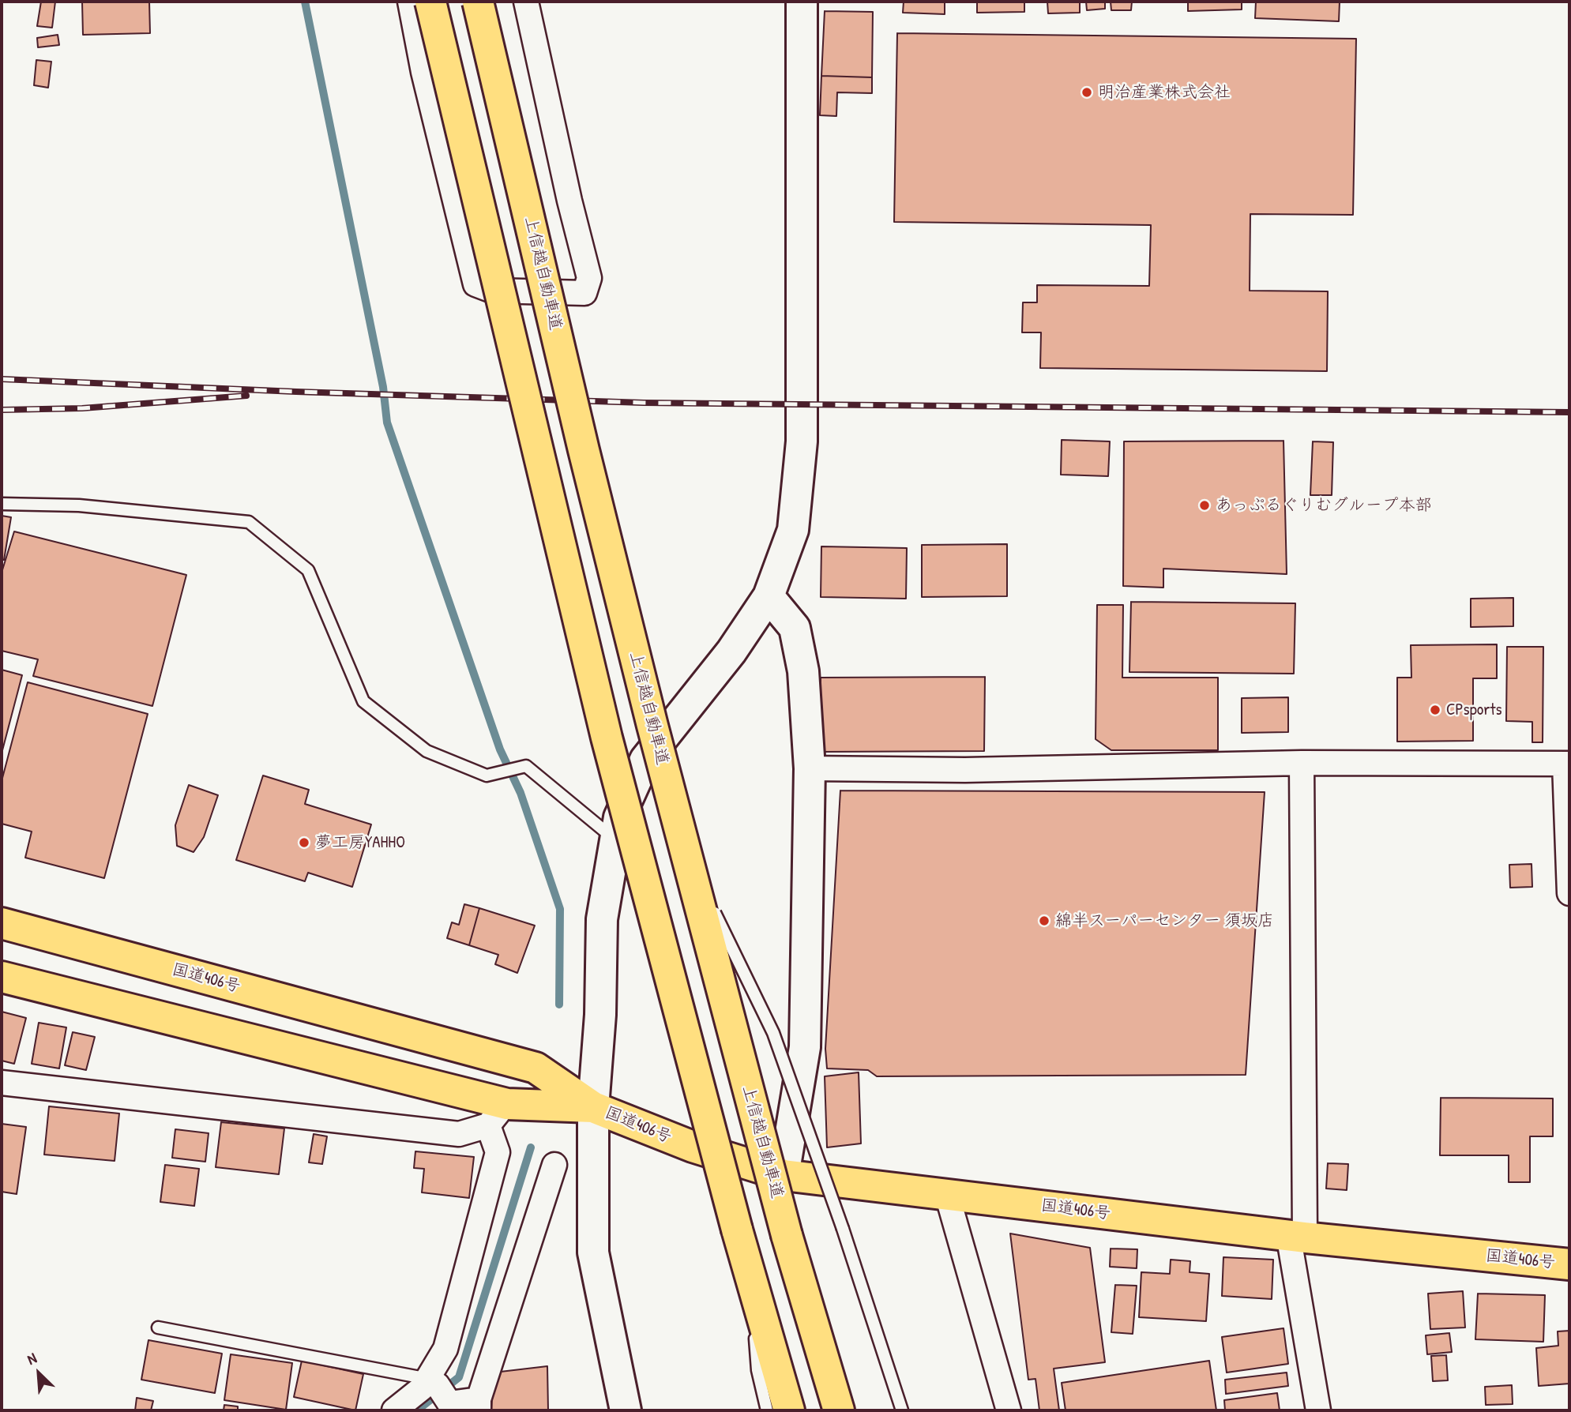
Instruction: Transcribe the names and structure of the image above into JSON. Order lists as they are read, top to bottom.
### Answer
{
  "streets": {
    "highway": ["上信越自動車道", "国道406号"]
  },
  "places": [
    "明治産業株式会社",
    "あっぷるぐりむグループ本部",
    "CPsports",
    "夢工房YAHHO",
    "綿半スーパーセンター 須坂店"
  ],
  "north": "top left"
}
